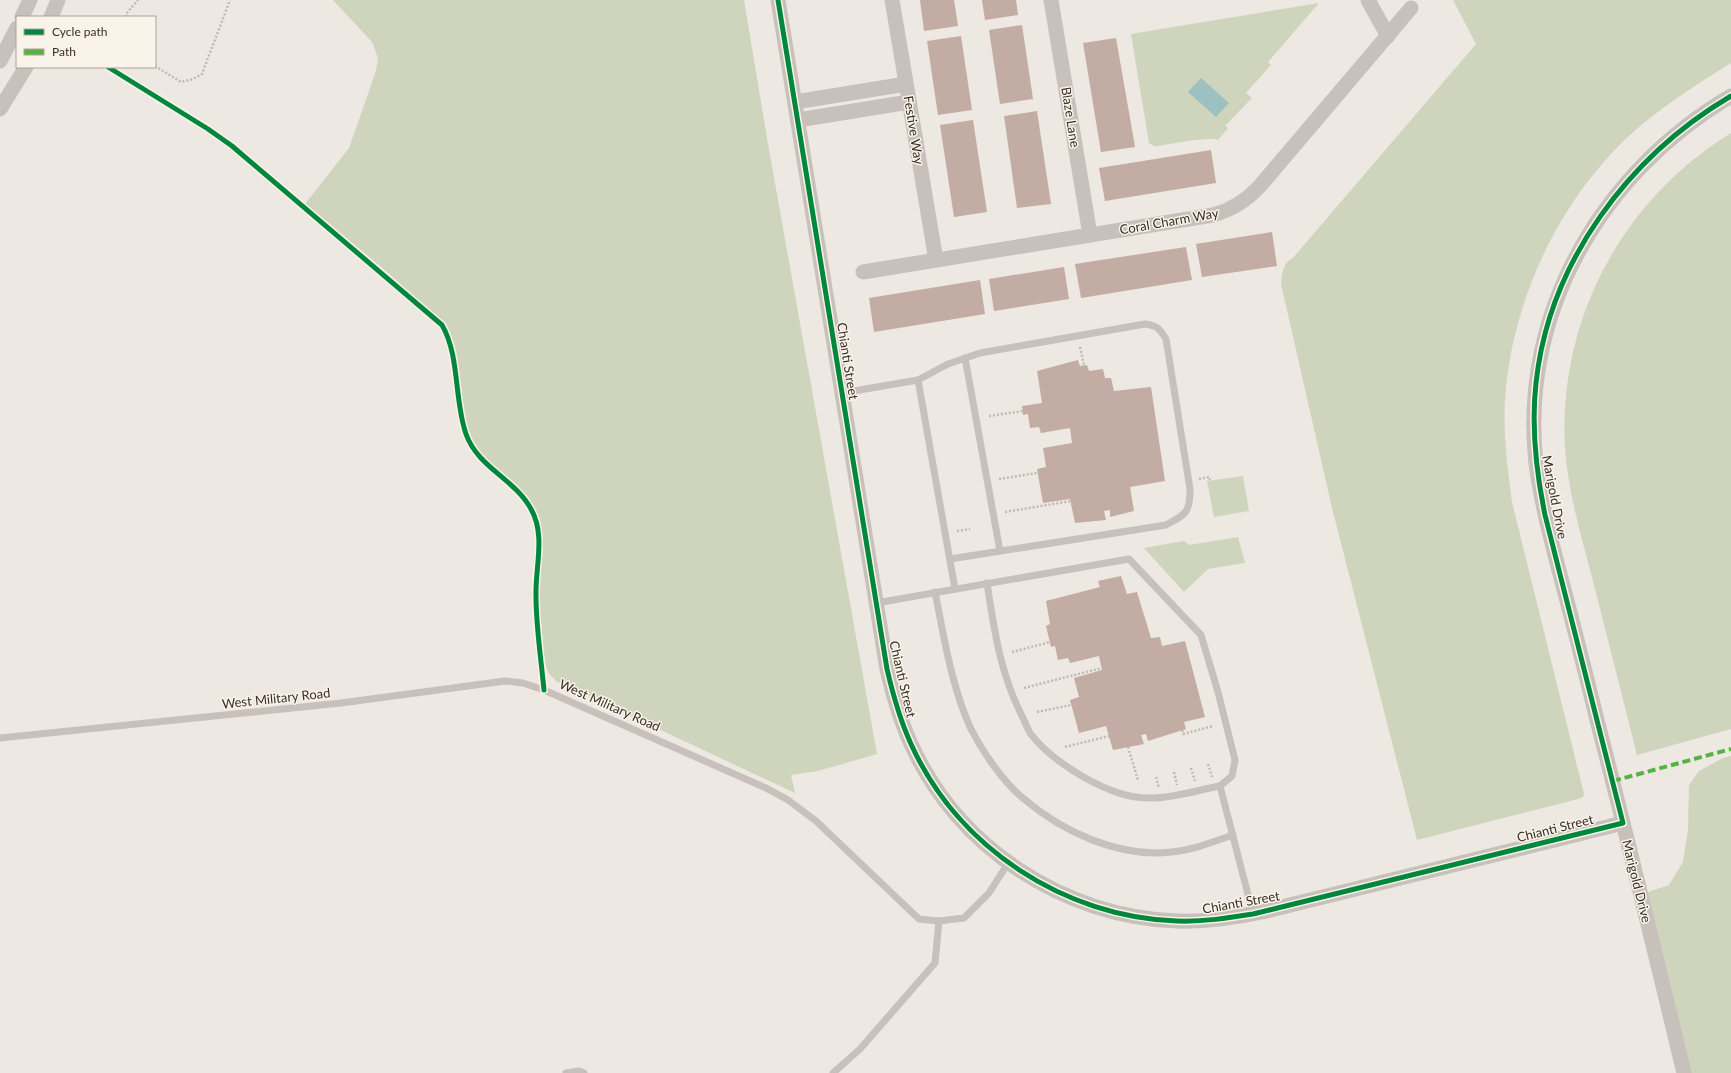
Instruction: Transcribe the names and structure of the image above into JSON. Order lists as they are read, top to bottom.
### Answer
{
  "streets": {
    "street": [
      "Blaze Lane",
      "Festive Way",
      "Coral Charm Way",
      "Chianti Street",
      "Marigold Drive"
    ],
    "lane": ["West Military Road"]
  },
  "crossings": [
    ["Blaze Lane", "Coral Charm Way"],
    ["Festive Way", "Coral Charm Way"],
    ["Chianti Street", "Marigold Drive"],
    ["Chianti Street", "West Military Road"]
  ],
  "legend": ["Cycle path", "Path"]
}
